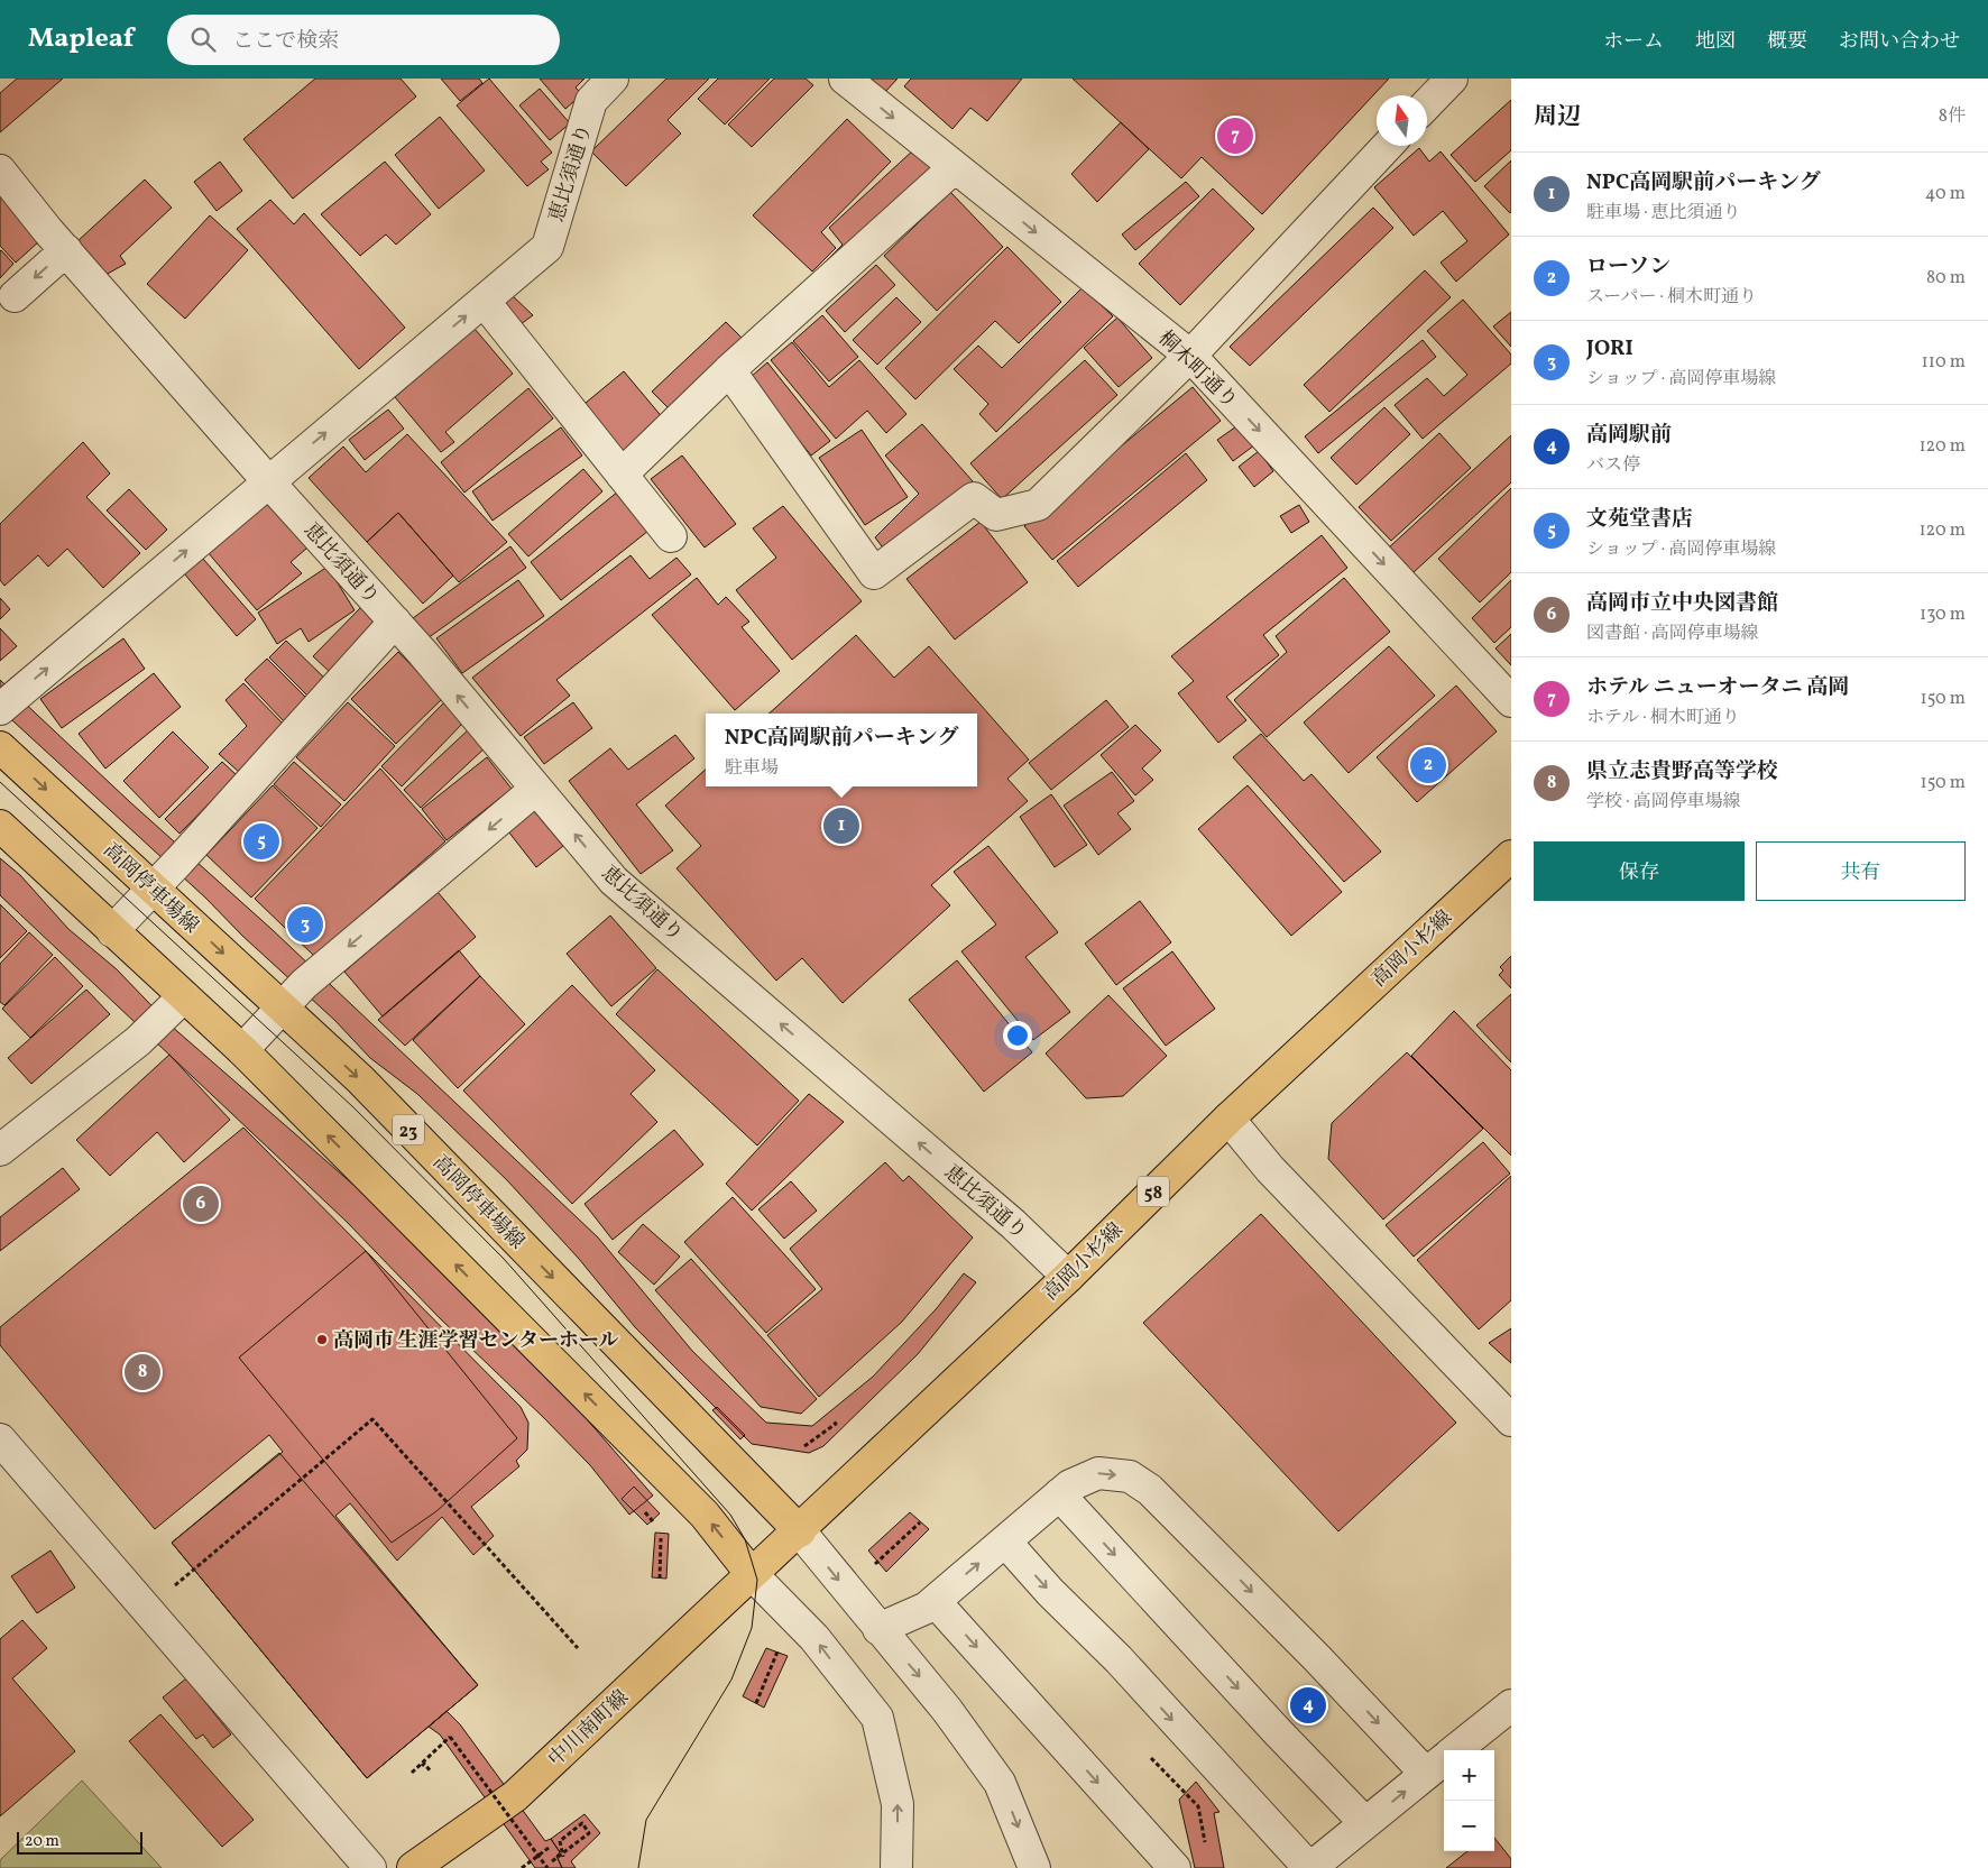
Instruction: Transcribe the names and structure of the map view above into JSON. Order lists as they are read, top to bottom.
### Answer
{
  "streets": {
    "main road": [
      "高岡停車場線",
      "高岡小杉線",
      "23",
      "58",
      "中川南町線"
    ],
    "street": ["恵比須通り", "桐木町通り"]
  },
  "crossings": [
    ["恵比須通り", "高岡小杉線"],
    ["高岡停車場線", "高岡小杉線"],
    ["高岡小杉線", "中川南町線"]
  ],
  "one_way": ["桐木町通り"],
  "places": ["高岡市 生涯学習センターホール"],
  "scale_bar": "20 m",
  "north": "top",
  "page": {
    "header": "Mapleaf",
    "search": "ここで検索",
    "nav": [
      "ホーム",
      "地図",
      "概要",
      "お問い合わせ"
    ],
    "heading": ["周辺", "8件"],
    "pins": [
      "7",
      "2",
      "1",
      "5",
      "3",
      "6",
      "8",
      "4"
    ],
    "list": [
      {
        "mark": "1",
        "name": "NPC高岡駅前パーキング",
        "note": "駐車場 · 恵比須通り",
        "value": "40 m"
      },
      {
        "mark": "2",
        "name": "ローソン",
        "note": "スーパー · 桐木町通り",
        "value": "80 m"
      },
      {
        "mark": "3",
        "name": "JORI",
        "note": "ショップ · 高岡停車場線",
        "value": "110 m"
      },
      {
        "mark": "4",
        "name": "高岡駅前",
        "note": "バス停",
        "value": "120 m"
      },
      {
        "mark": "5",
        "name": "文苑堂書店",
        "note": "ショップ · 高岡停車場線",
        "value": "120 m"
      },
      {
        "mark": "6",
        "name": "高岡市立中央図書館",
        "note": "図書館 · 高岡停車場線",
        "value": "130 m"
      },
      {
        "mark": "7",
        "name": "ホテル ニューオータニ 高岡",
        "note": "ホテル · 桐木町通り",
        "value": "150 m"
      },
      {
        "mark": "8",
        "name": "県立志貴野高等学校",
        "note": "学校 · 高岡停車場線",
        "value": "150 m"
      }
    ],
    "popup": ["NPC高岡駅前パーキング", "駐車場"],
    "buttons": ["保存", "共有"],
    "map_buttons": ["+", "−"],
    "scale": "20 m"
  }
}
